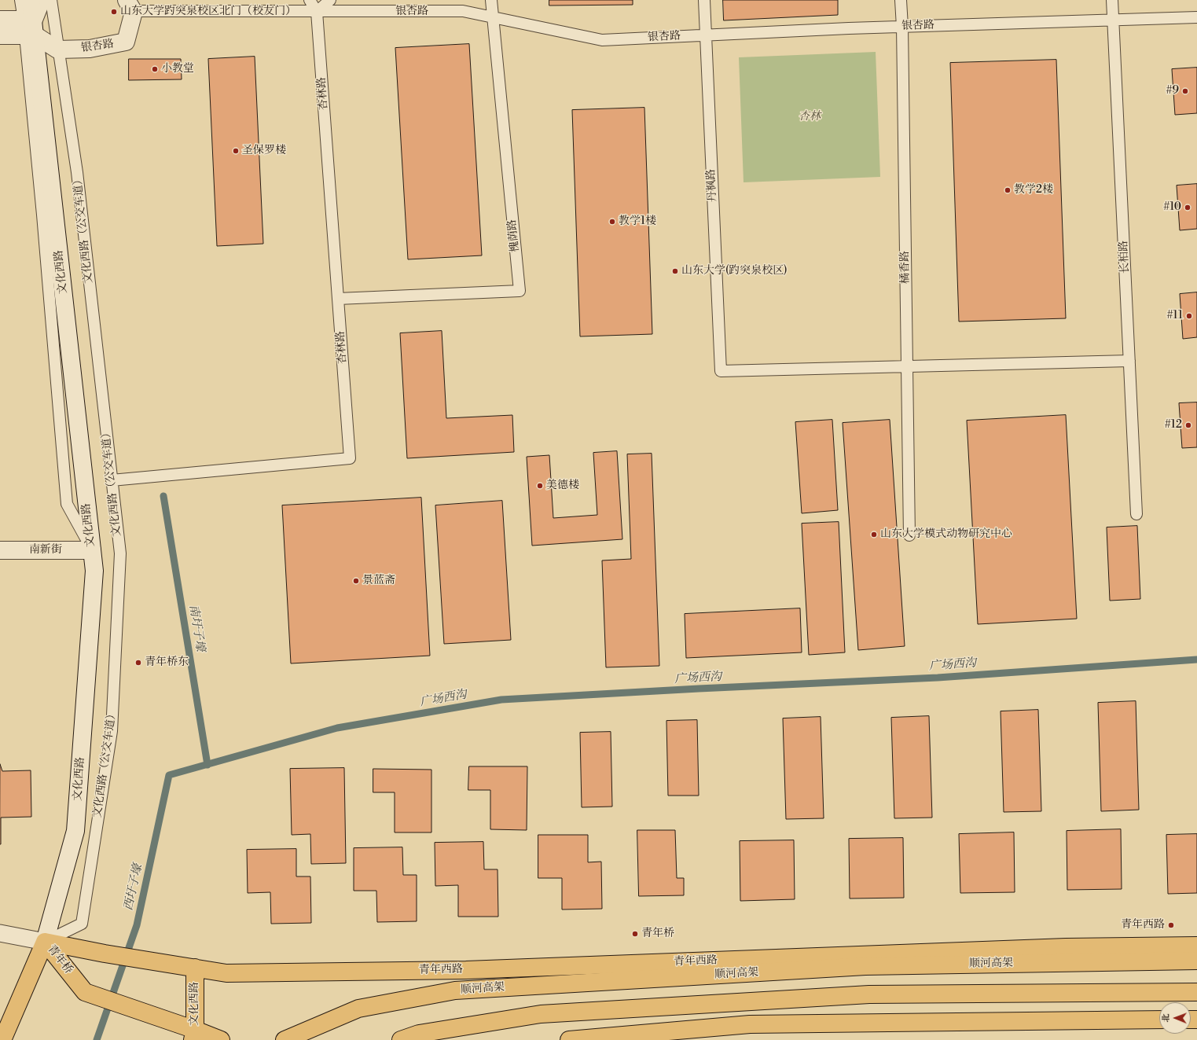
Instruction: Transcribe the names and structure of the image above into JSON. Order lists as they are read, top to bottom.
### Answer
{
  "streets": {
    "main road": [
      "银杏路",
      "文化西路",
      "南新街",
      "青年桥",
      "青年西路",
      "顺河高架"
    ],
    "lane": [
      "杏林路",
      "丹枫路",
      "文化西路（公交车道）",
      "槐荫路",
      "长柏路",
      "橘香路"
    ]
  },
  "crossings": [
    ["银杏路", "杏林路"],
    ["银杏路", "丹枫路"],
    ["银杏路", "文化西路（公交车道）"],
    ["银杏路", "槐荫路"],
    ["银杏路", "长柏路"],
    ["银杏路", "橘香路"],
    ["杏林路", "文化西路（公交车道）"],
    ["杏林路", "槐荫路"],
    ["丹枫路", "橘香路"],
    ["文化西路（公交车道）", "文化西路"],
    ["文化西路（公交车道）", "青年桥"],
    ["文化西路", "南新街"],
    ["文化西路", "青年桥"],
    ["文化西路", "青年西路"],
    ["青年桥", "青年西路"]
  ],
  "water": ["南圩子壕", "广场西沟", "西圩子壕"],
  "parks": ["杏林"],
  "places": [
    "山东大学趵突泉校区北门（校友门）",
    "小教堂",
    "#9",
    "圣保罗楼",
    "教学2楼",
    "#10",
    "教学1楼",
    "山东大学(趵突泉校区)",
    "#11",
    "#12",
    "美德楼",
    "山东大学模式动物研究中心",
    "景蓝斋",
    "青年桥东",
    "青年西路",
    "青年桥"
  ],
  "north": "left"
}
